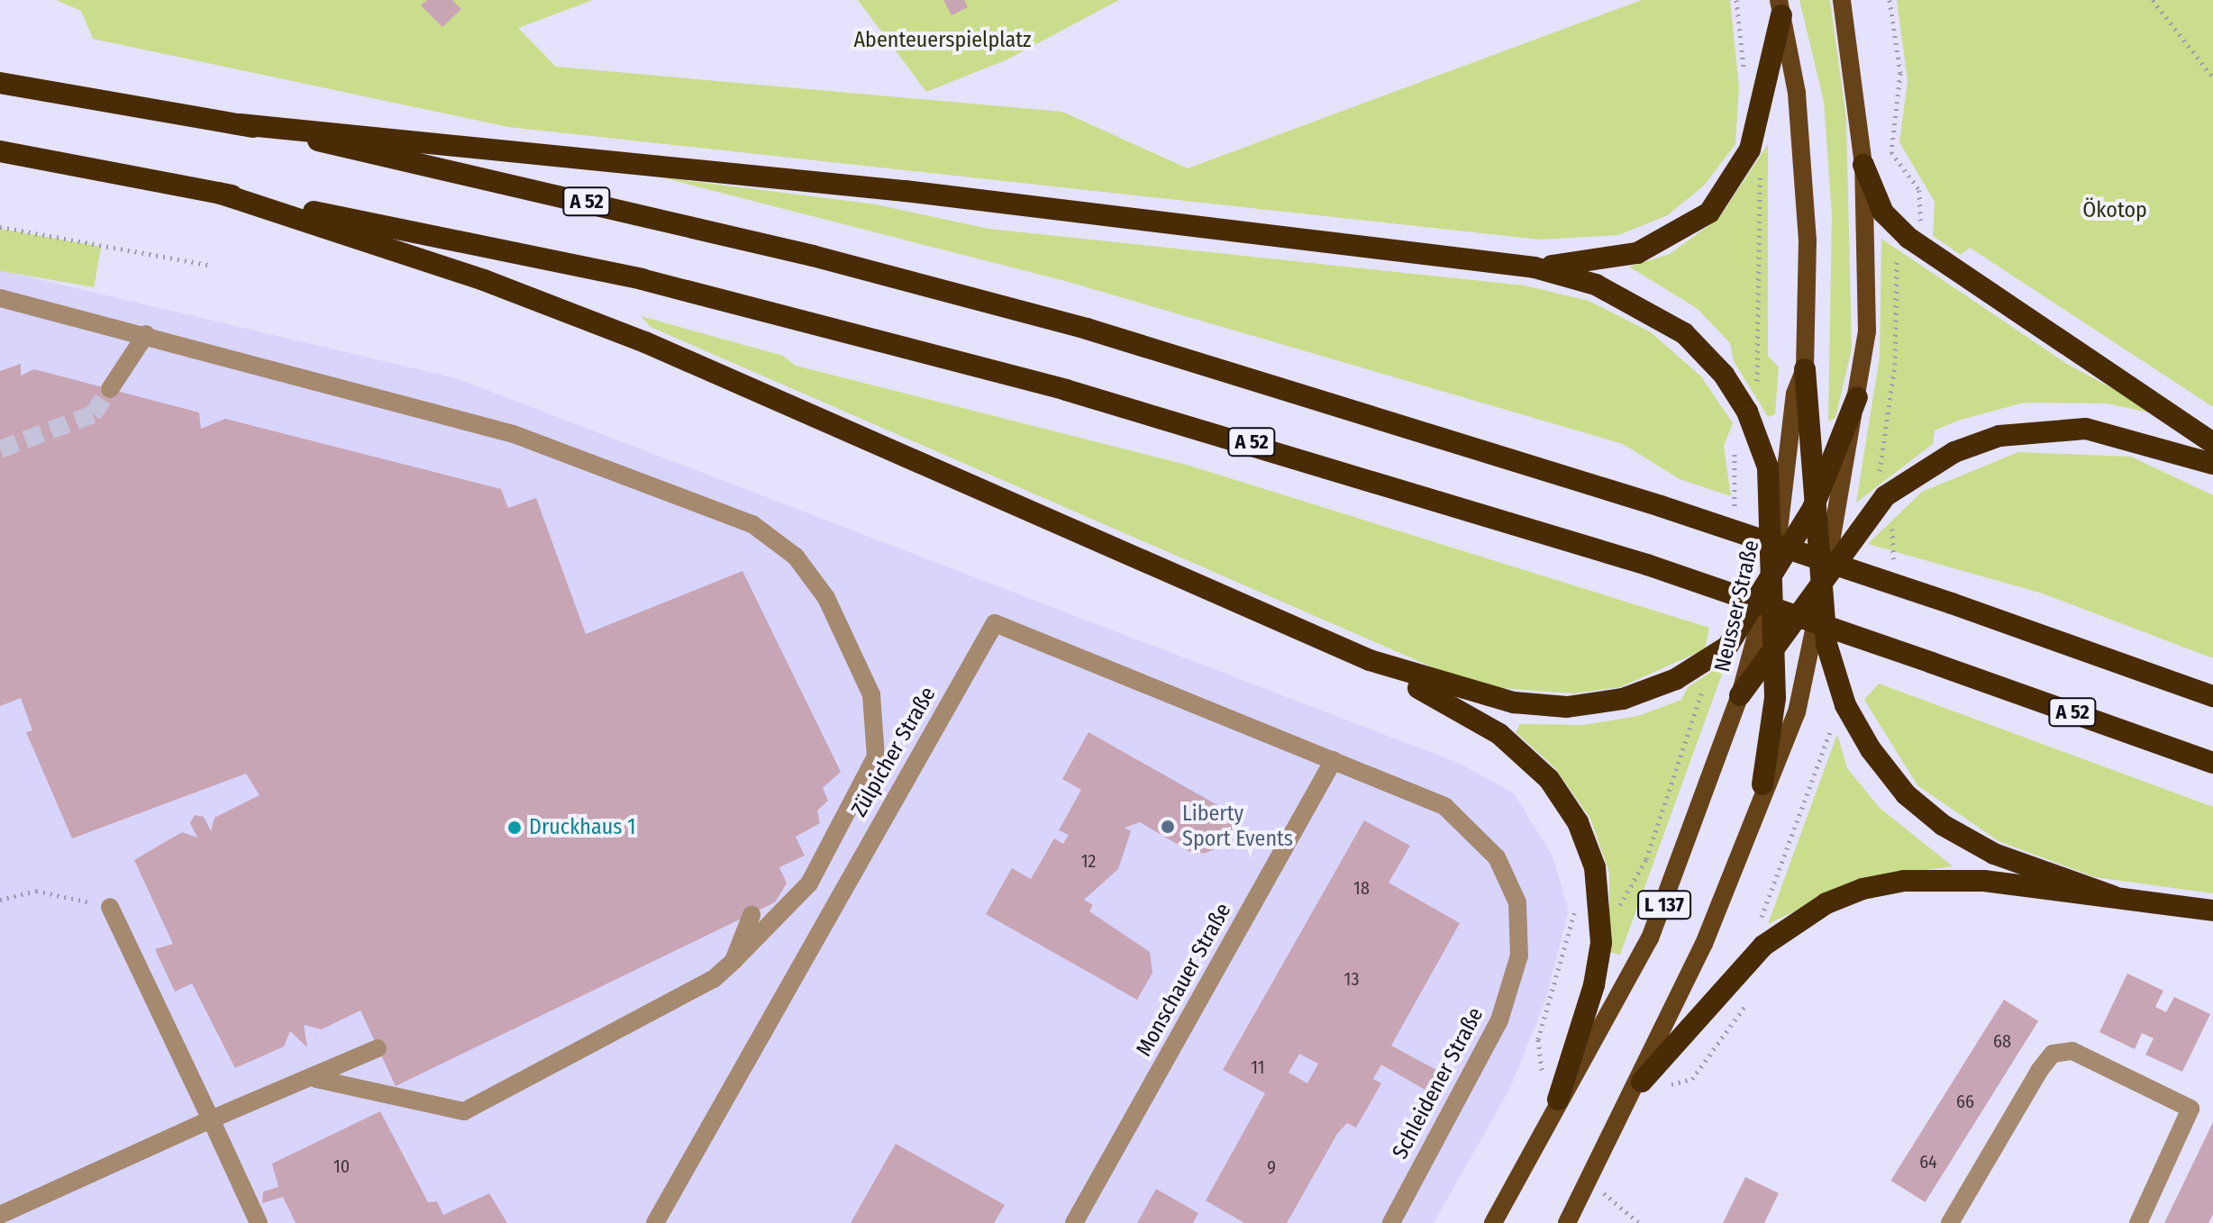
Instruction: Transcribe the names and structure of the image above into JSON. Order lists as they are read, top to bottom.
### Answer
{
  "streets": {
    "highway": ["A 52"],
    "main road": ["Neusser Straße", "L 137"],
    "street": ["Zülpicher Straße", "Monschauer Straße", "Schleidener Straße"]
  },
  "crossings": [
    ["Neusser Straße", "L 137"],
    ["Zülpicher Straße", "Monschauer Straße"],
    ["Zülpicher Straße", "Schleidener Straße"],
    ["Monschauer Straße", "Schleidener Straße"]
  ],
  "parks": ["Abenteuerspielplatz", "Ökotop"],
  "places": ["Liberty Sport Events", "Druckhaus 1"],
  "house_numbers": [
    "12",
    "18",
    "13",
    "68",
    "11",
    "66",
    "64",
    "10",
    "9"
  ]
}
